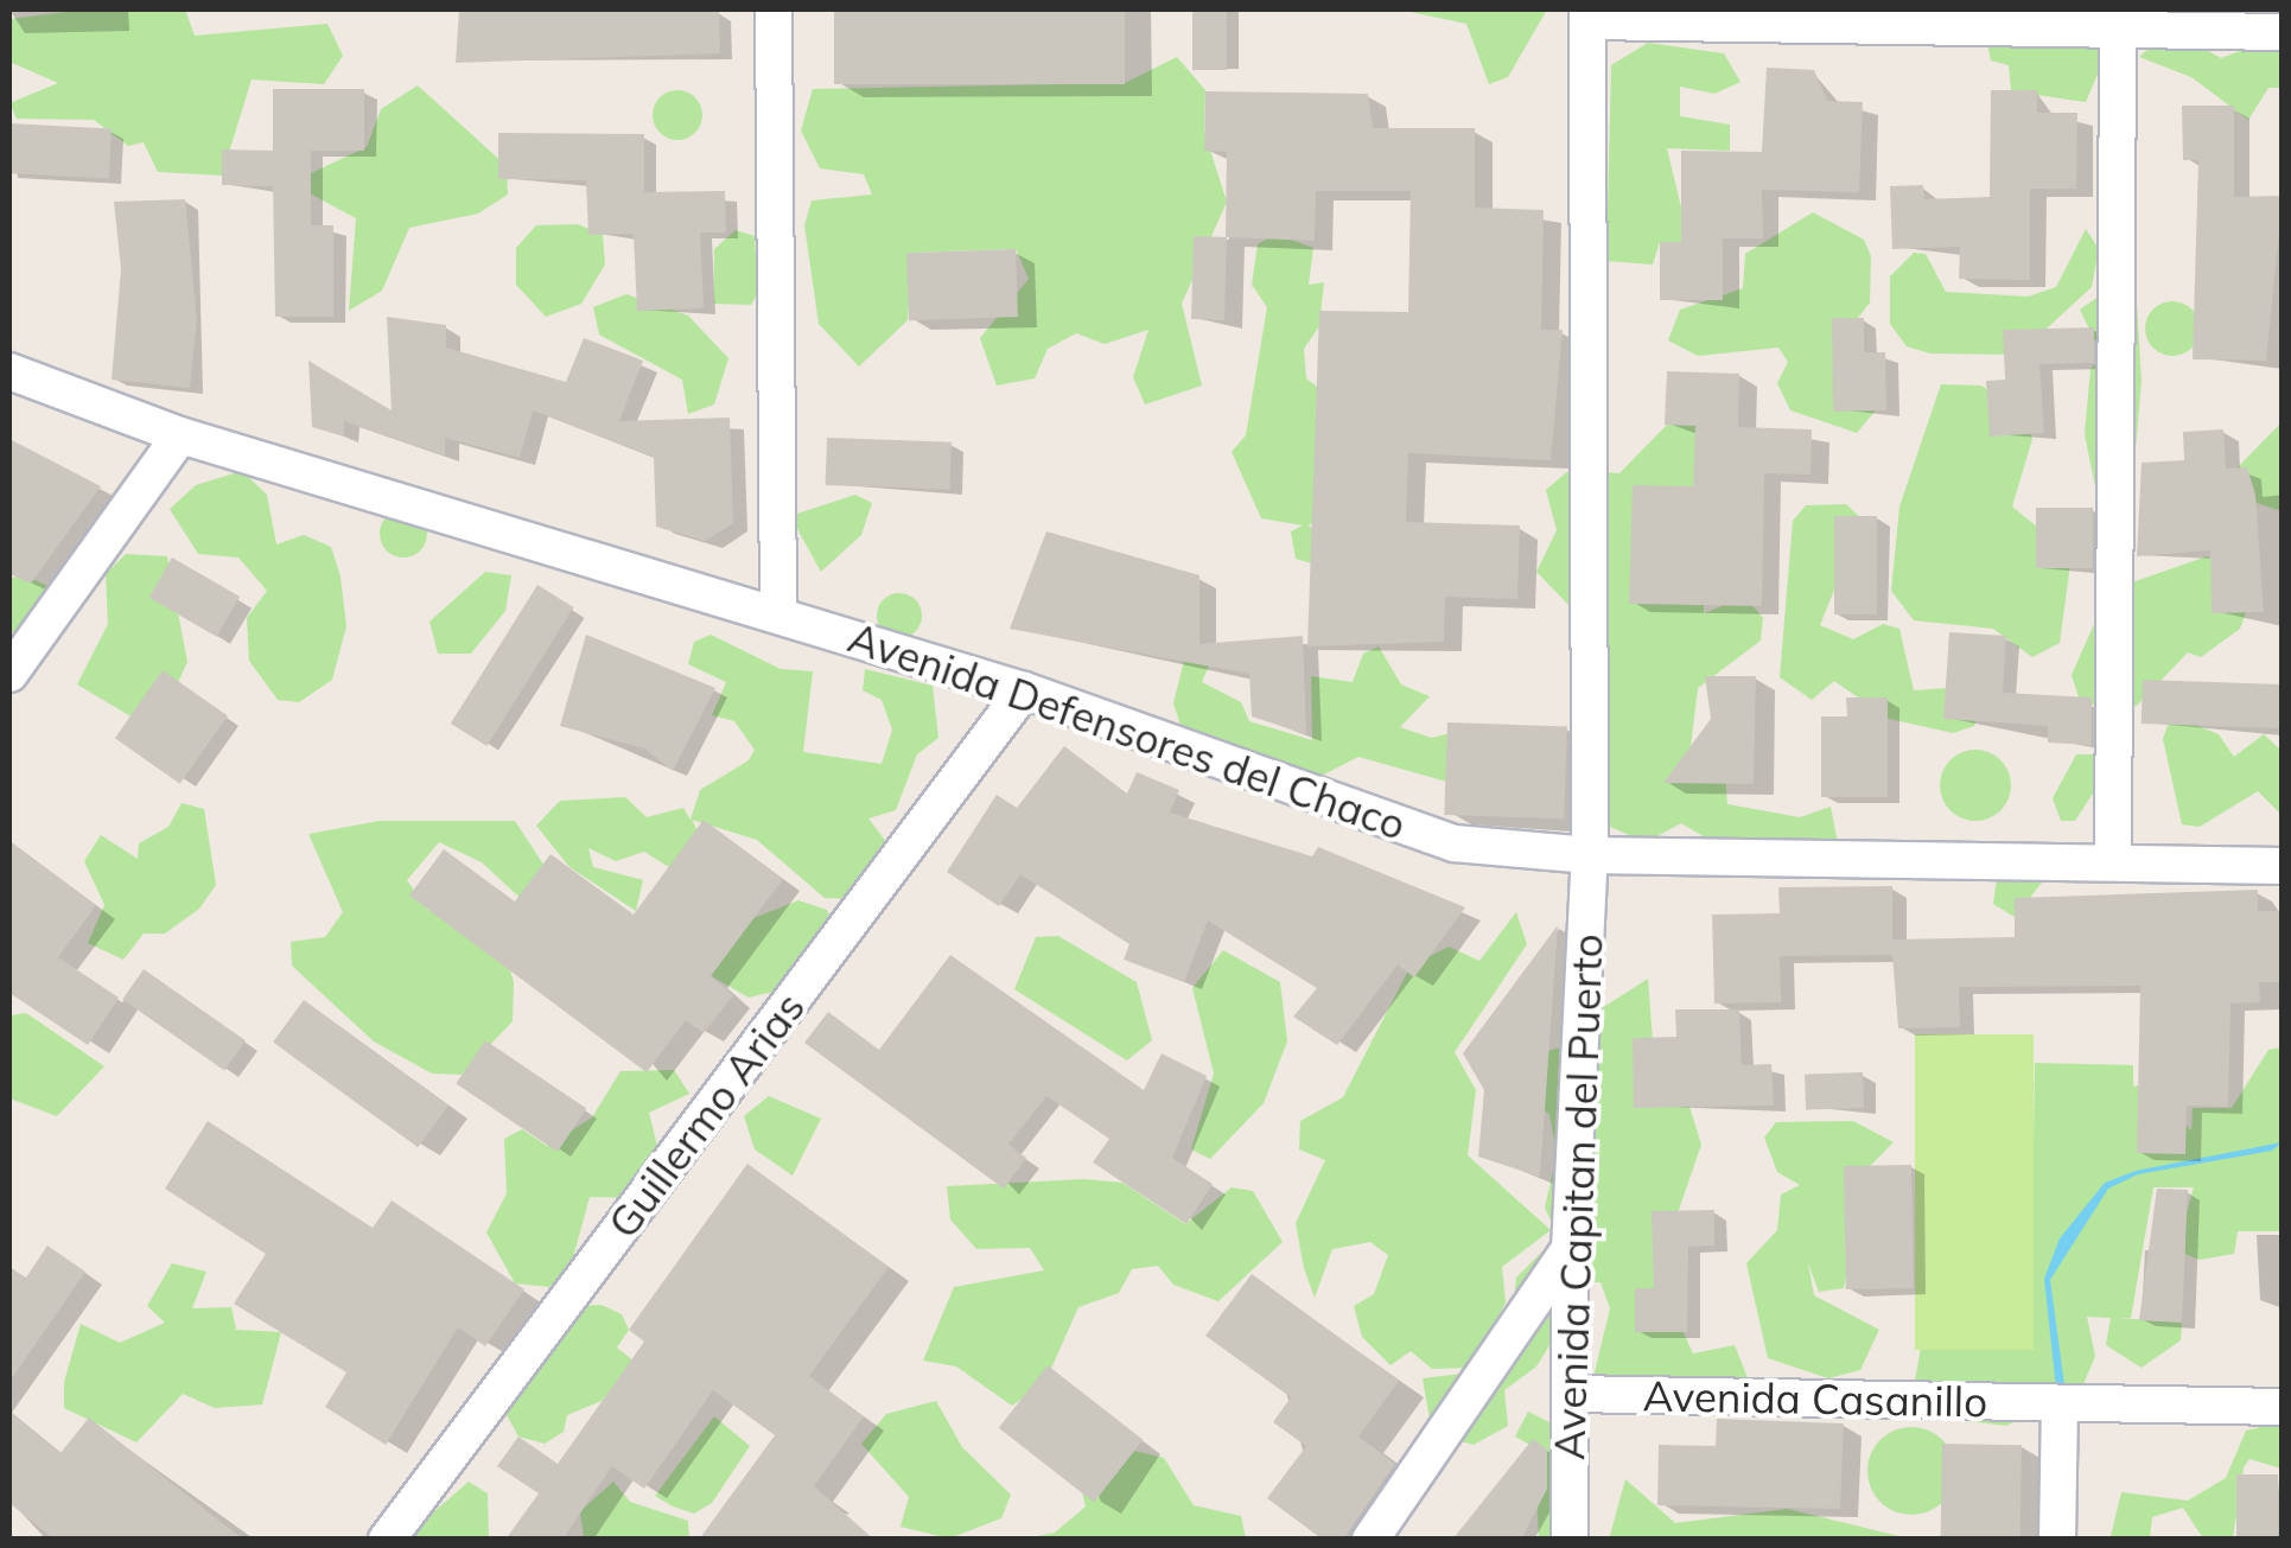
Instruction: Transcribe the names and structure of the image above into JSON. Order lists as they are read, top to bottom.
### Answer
{
  "streets": {
    "street": [
      "Avenida Defensores del Chaco",
      "Guillermo Arias",
      "Avenida Capitan del Puerto",
      "Avenida Casanillo"
    ]
  },
  "crossings": [
    ["Avenida Defensores del Chaco", "Guillermo Arias"],
    ["Avenida Defensores del Chaco", "Avenida Capitan del Puerto"],
    ["Avenida Capitan del Puerto", "Avenida Casanillo"]
  ]
}
